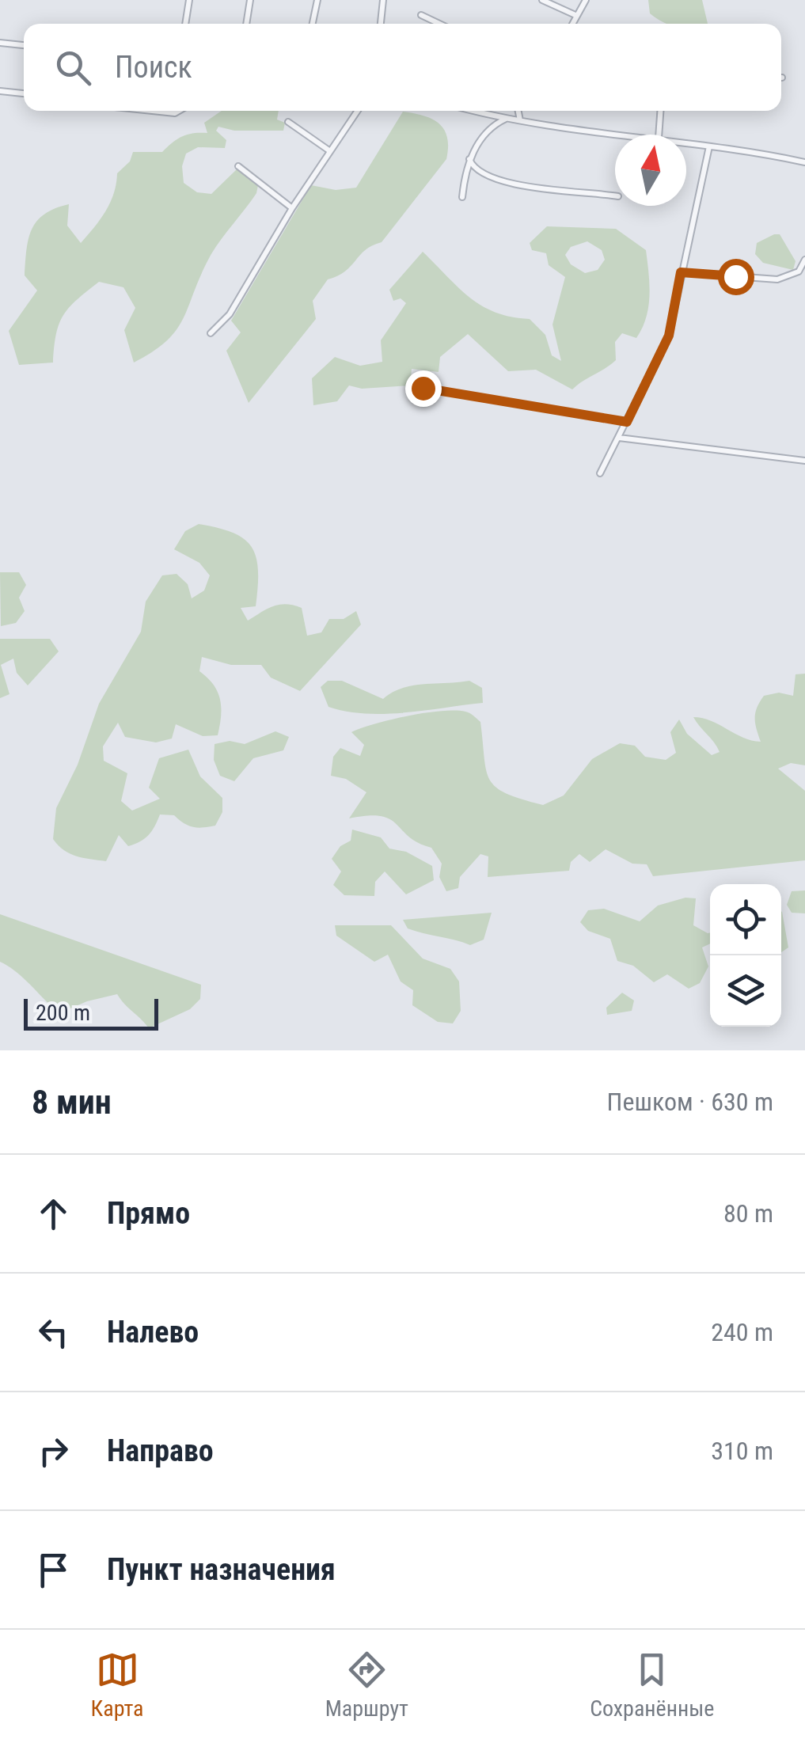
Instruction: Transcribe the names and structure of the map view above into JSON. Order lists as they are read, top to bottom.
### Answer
{
  "scale_bar": "200 m",
  "north": "top",
  "page": {
    "search": "Поиск",
    "scale": "200 m",
    "heading": ["8 мин", "Пешком · 630 m"],
    "list": [
      ["Прямо", "80 m"],
      ["Налево", "240 m"],
      ["Направо", "310 m"],
      "Пункт назначения"
    ],
    "nav": ["Карта", "Маршрут", "Сохранённые"]
  }
}
